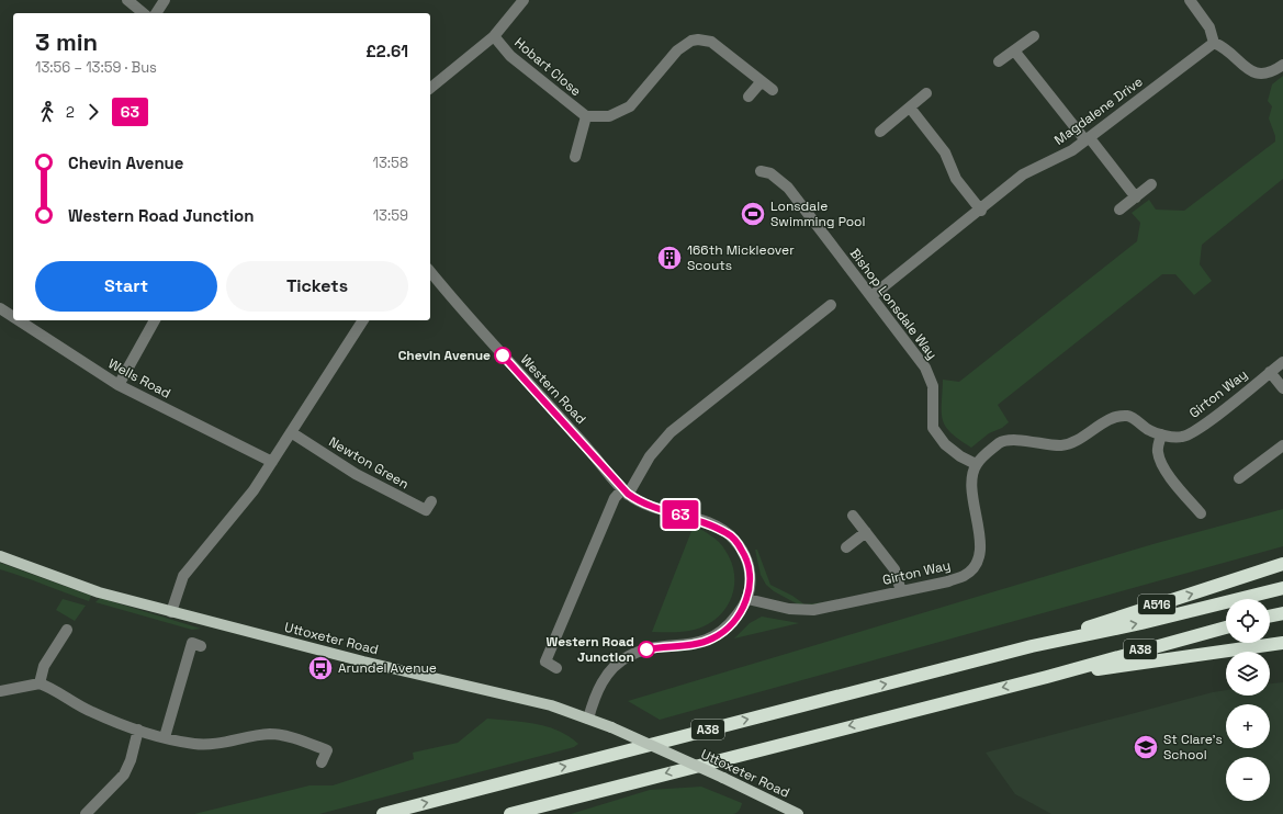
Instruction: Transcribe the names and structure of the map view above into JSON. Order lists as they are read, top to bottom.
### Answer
{
  "streets": {
    "highway": ["A516", "A38"],
    "main road": ["Uttoxeter Road"],
    "street": [
      "Hobart Close",
      "Magdalene Drive",
      "Bishop Lonsdale Way",
      "Wells Road",
      "Western Road",
      "Girton Way",
      "Newton Green"
    ]
  },
  "crossings": [
    ["Magdalene Drive", "Bishop Lonsdale Way"],
    ["Bishop Lonsdale Way", "Girton Way"],
    ["Western Road", "Girton Way"],
    ["A516", "A38"]
  ],
  "places": {
    "sports": ["Lonsdale Swimming Pool"],
    "building": ["166th Mickleover Scouts"],
    "other": ["Chevin Avenue", "Western Road Junction"],
    "bus stop": ["Arundel Avenue"],
    "school or university": ["St Clare's School"]
  },
  "lines": ["bus line 63"],
  "page": {
    "on_map": "63",
    "heading": ["3 min", "13:56 – 13:59 · Bus", "£2.61"],
    "legs": ["2", "63"],
    "list": [
      {
        "name": "Chevin Avenue",
        "value": "13:58"
      },
      {
        "name": "Western Road Junction",
        "value": "13:59"
      }
    ],
    "buttons": ["Start", "Tickets"],
    "map_buttons": ["+", "−"]
  }
}
